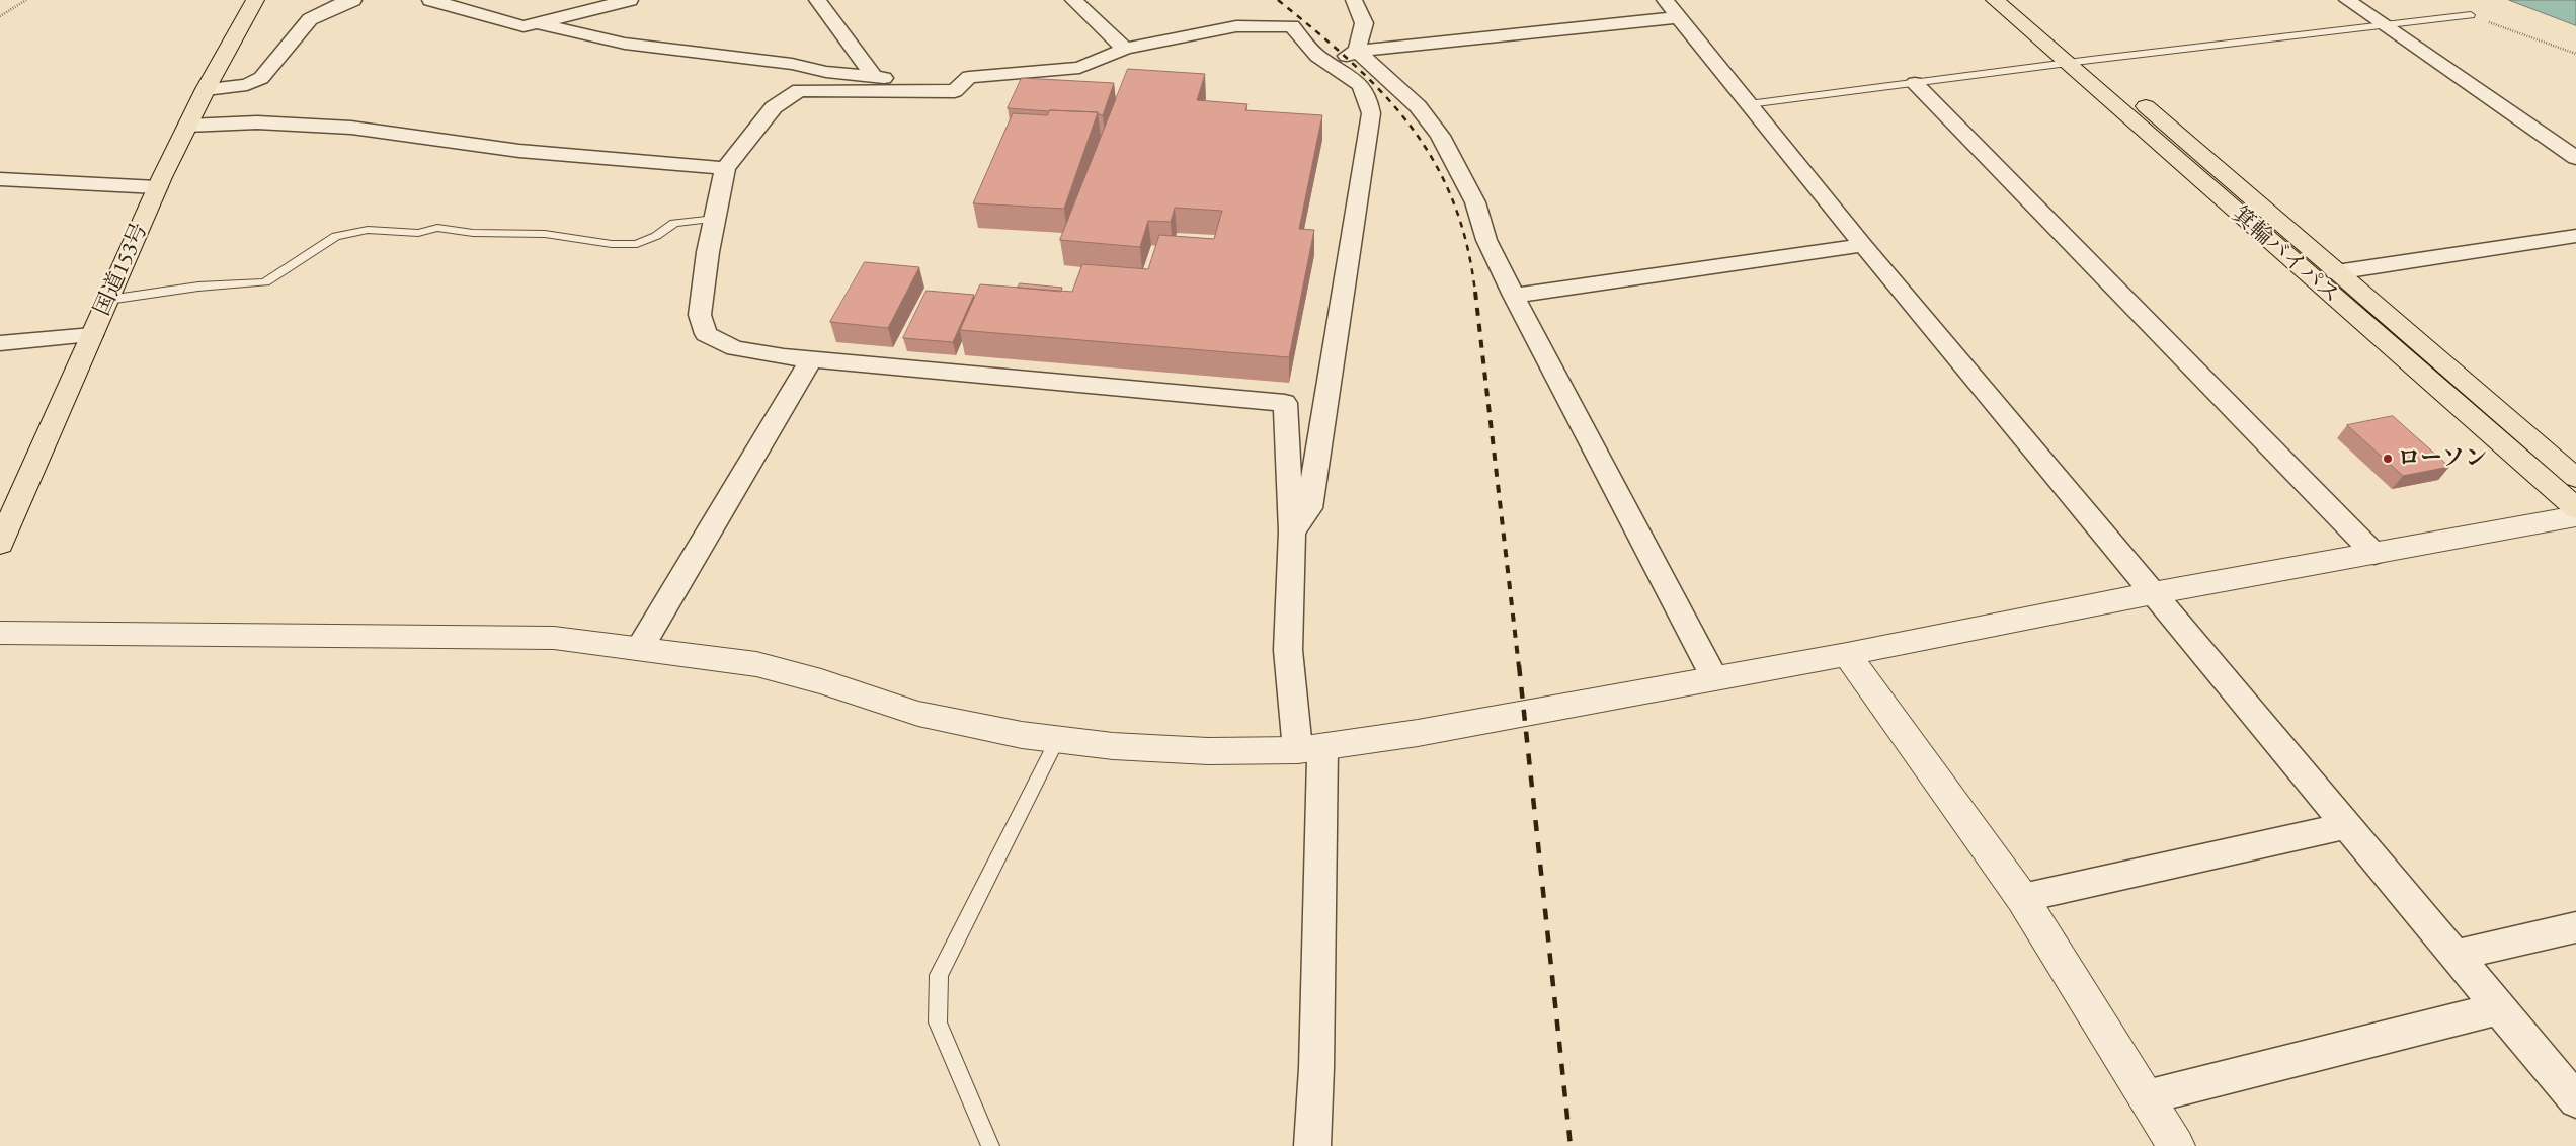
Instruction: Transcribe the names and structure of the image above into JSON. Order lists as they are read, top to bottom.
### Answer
{
  "streets": {
    "highway": ["箕輪バイパス", "国道153号"]
  },
  "places": ["ローソン"]
}
